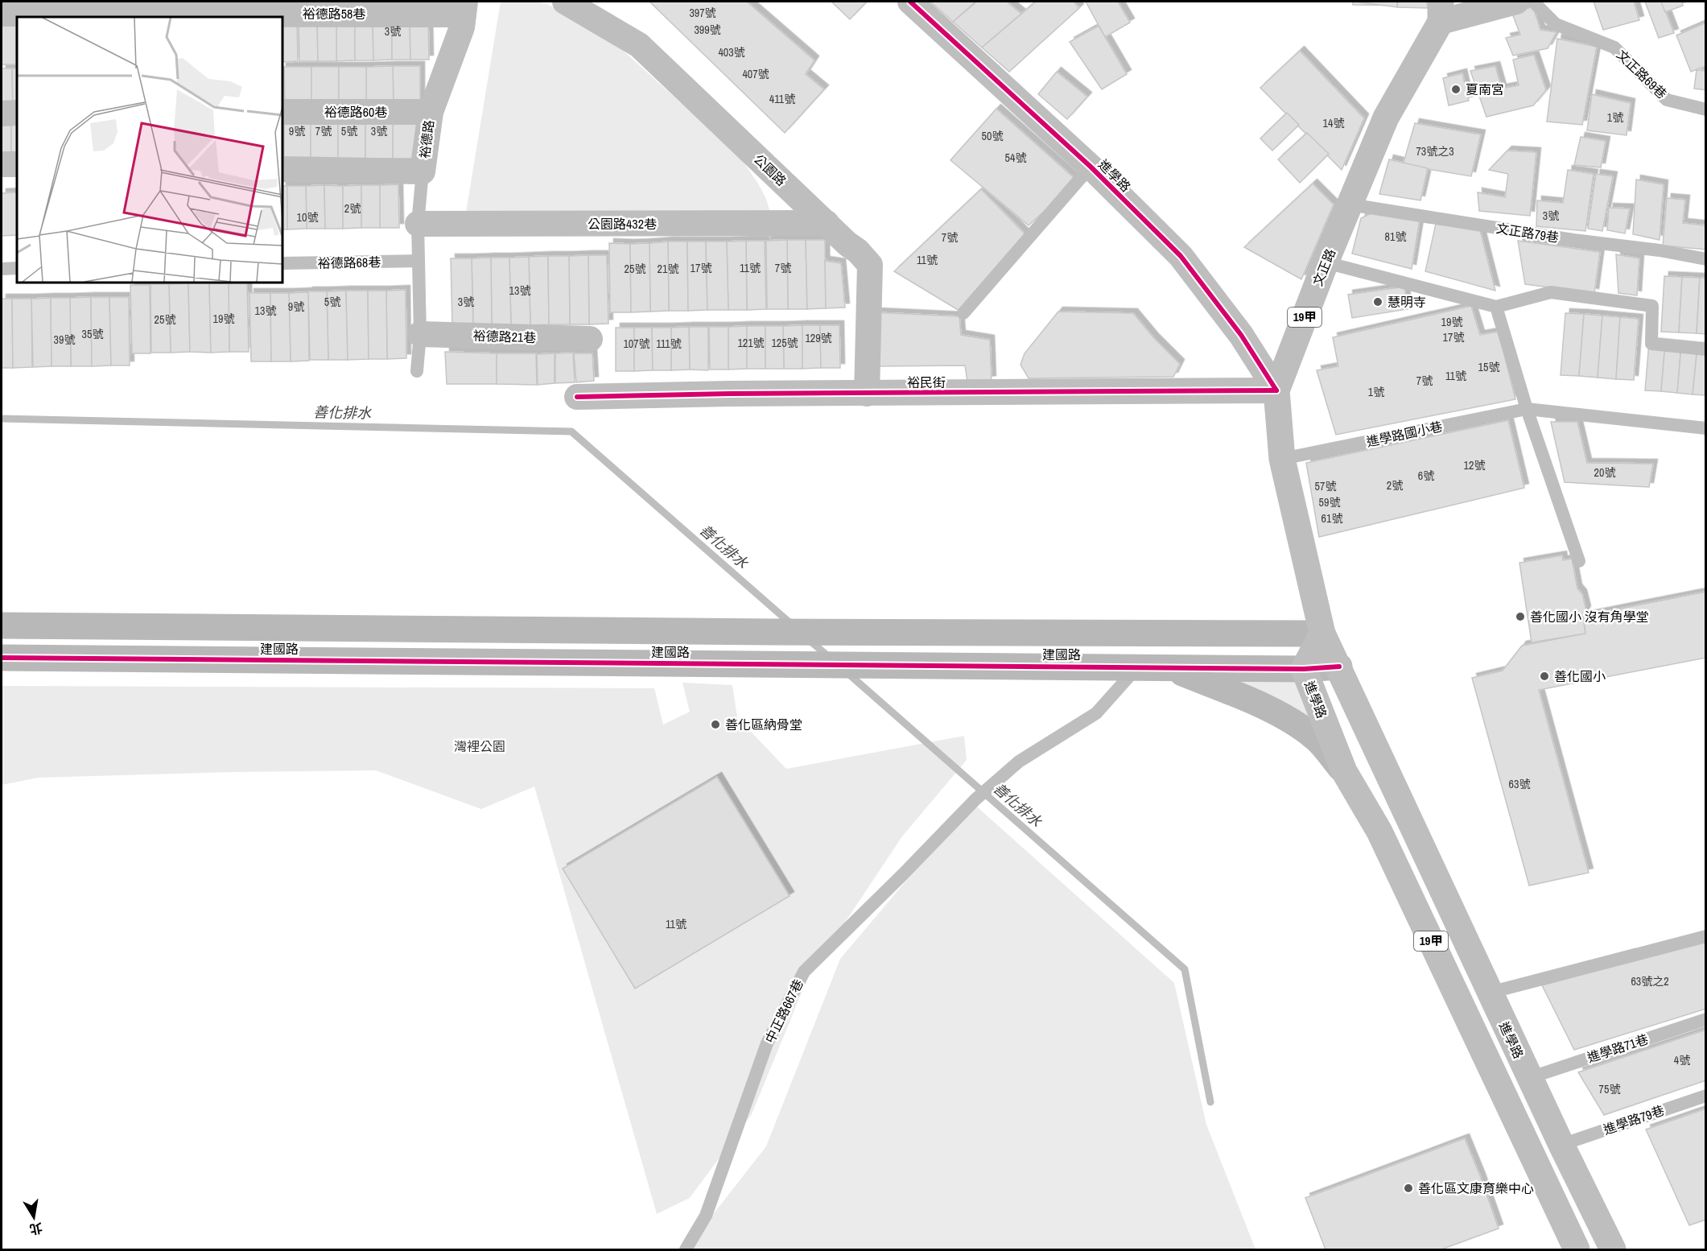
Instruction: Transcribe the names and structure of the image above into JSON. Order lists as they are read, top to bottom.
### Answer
{
  "streets": {
    "main road": ["進學路", "文正路", "19甲"],
    "street": [
      "裕德路58巷",
      "裕德路60巷",
      "裕德路",
      "公園路",
      "公園路432巷",
      "裕德路21巷",
      "裕民街",
      "建國路"
    ],
    "lane": [
      "文正路69巷",
      "文正路79巷",
      "裕德路68巷",
      "進學路國小巷",
      "中正路667巷",
      "進學路71巷",
      "進學路79巷"
    ]
  },
  "crossings": [
    ["裕德路58巷", "裕德路"],
    ["裕德路60巷", "裕德路"],
    ["公園路", "公園路432巷"],
    ["公園路", "裕民街"],
    ["進學路", "文正路"],
    ["進學路", "裕民街"],
    ["進學路", "建國路"],
    ["進學路", "進學路71巷"],
    ["進學路", "進學路79巷"],
    ["文正路79巷", "文正路"],
    ["文正路", "裕民街"],
    ["文正路", "進學路國小巷"],
    ["文正路", "建國路"],
    ["建國路", "中正路667巷"]
  ],
  "water": ["善化排水"],
  "parks": ["灣裡公園"],
  "places": [
    "夏南宮",
    "慧明寺",
    "善化國小 沒有角學堂",
    "善化國小",
    "善化區納骨堂",
    "善化區文康育樂中心"
  ],
  "house_numbers": [
    "397號",
    "399號",
    "3號",
    "403號",
    "407號",
    "411號",
    "1號",
    "14號",
    "9號",
    "7號",
    "5號",
    "3號",
    "50號",
    "73號之3",
    "54號",
    "2號",
    "3號",
    "10號",
    "81號",
    "7號",
    "11號",
    "17號",
    "11號",
    "7號",
    "25號",
    "21號",
    "13號",
    "5號",
    "3號",
    "9號",
    "13號",
    "19號",
    "25號",
    "19號",
    "35號",
    "17號",
    "129號",
    "39號",
    "121號",
    "125號",
    "107號",
    "111號",
    "15號",
    "11號",
    "7號",
    "1號",
    "12號",
    "20號",
    "6號",
    "2號",
    "57號",
    "59號",
    "61號",
    "63號",
    "11號",
    "63號之2",
    "4號",
    "75號"
  ],
  "north": "bottom"
}
